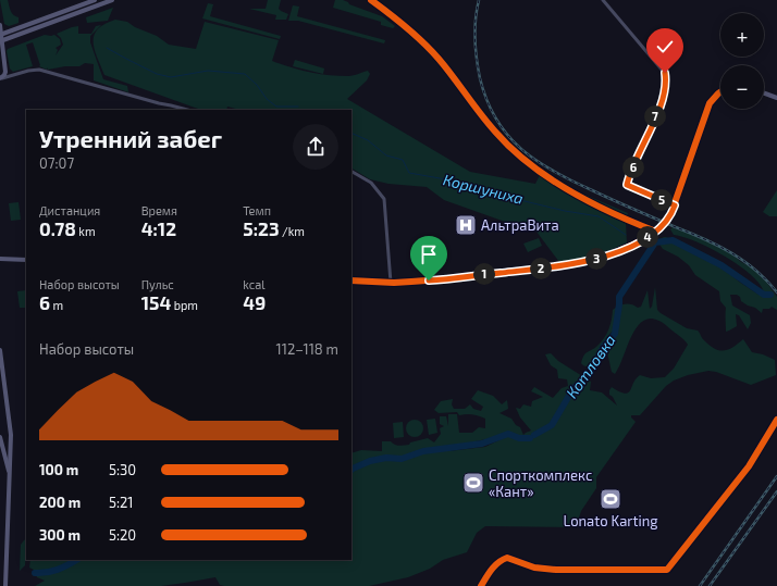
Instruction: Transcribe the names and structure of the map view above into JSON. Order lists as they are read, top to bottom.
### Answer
{
  "water": ["Коршуниха", "Котловка"],
  "places": {
    "hospital": ["АльтраВита"],
    "sports": ["Спорткомплекс «Кант»", "Lonato Karting"]
  },
  "page": {
    "map_buttons": ["+", "−"],
    "pins": [
      "7",
      "6",
      "5",
      "4",
      "3",
      "2",
      "1"
    ],
    "heading": ["Утренний забег", "07:07"],
    "stats": [
      ["Дистанция", "0.78 km"],
      ["Время", "4:12"],
      ["Темп", "5:23 /km"],
      ["Набор высоты", "6 m"],
      ["Пульс", "154 bpm"],
      ["kcal", "49"]
    ],
    "chart": ["Набор высоты", "112–118 m"],
    "list": [
      {
        "name": "100 m",
        "note": "5:30"
      },
      {
        "name": "200 m",
        "note": "5:21"
      },
      {
        "name": "300 m",
        "note": "5:20"
      }
    ]
  }
}
